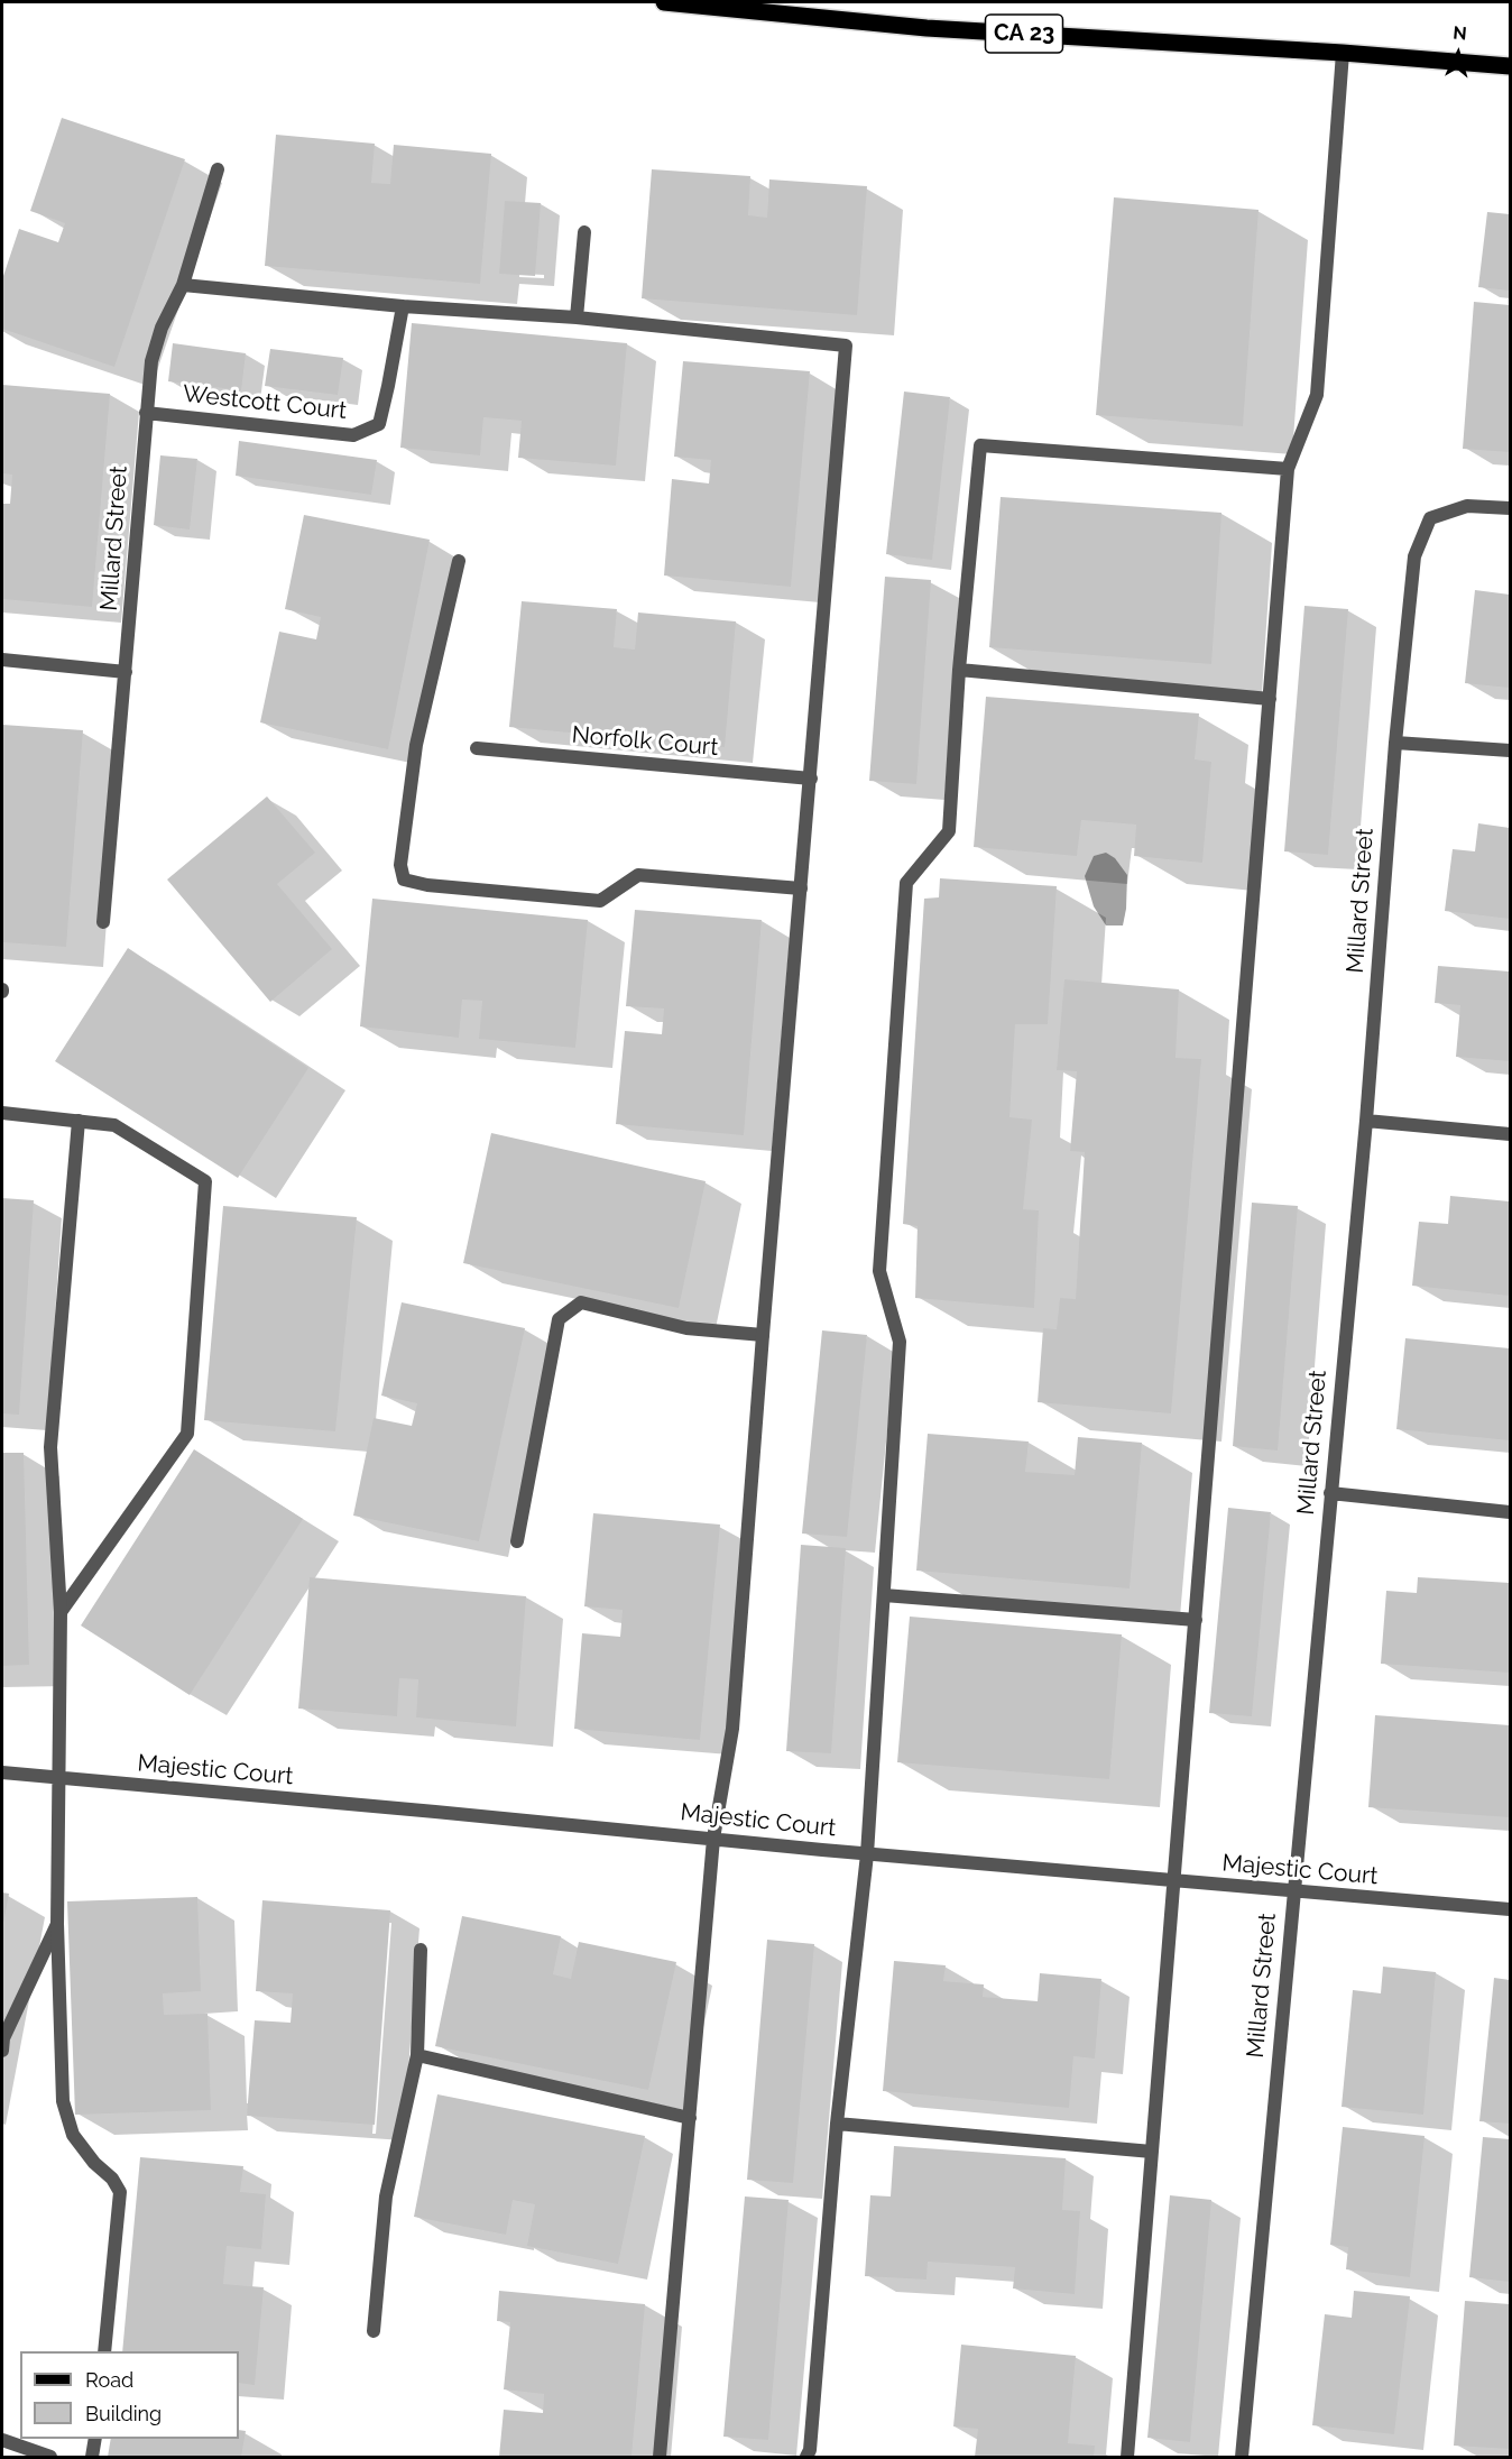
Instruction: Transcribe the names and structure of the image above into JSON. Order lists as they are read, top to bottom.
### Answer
{
  "streets": {
    "main road": ["CA 23"],
    "street": [
      "Westcott Court",
      "Millard Street",
      "Norfolk Court",
      "Majestic Court"
    ]
  },
  "crossings": [
    ["Westcott Court", "Millard Street"],
    ["Millard Street", "Majestic Court"]
  ],
  "legend": ["Road", "Building"],
  "north": "top"
}
